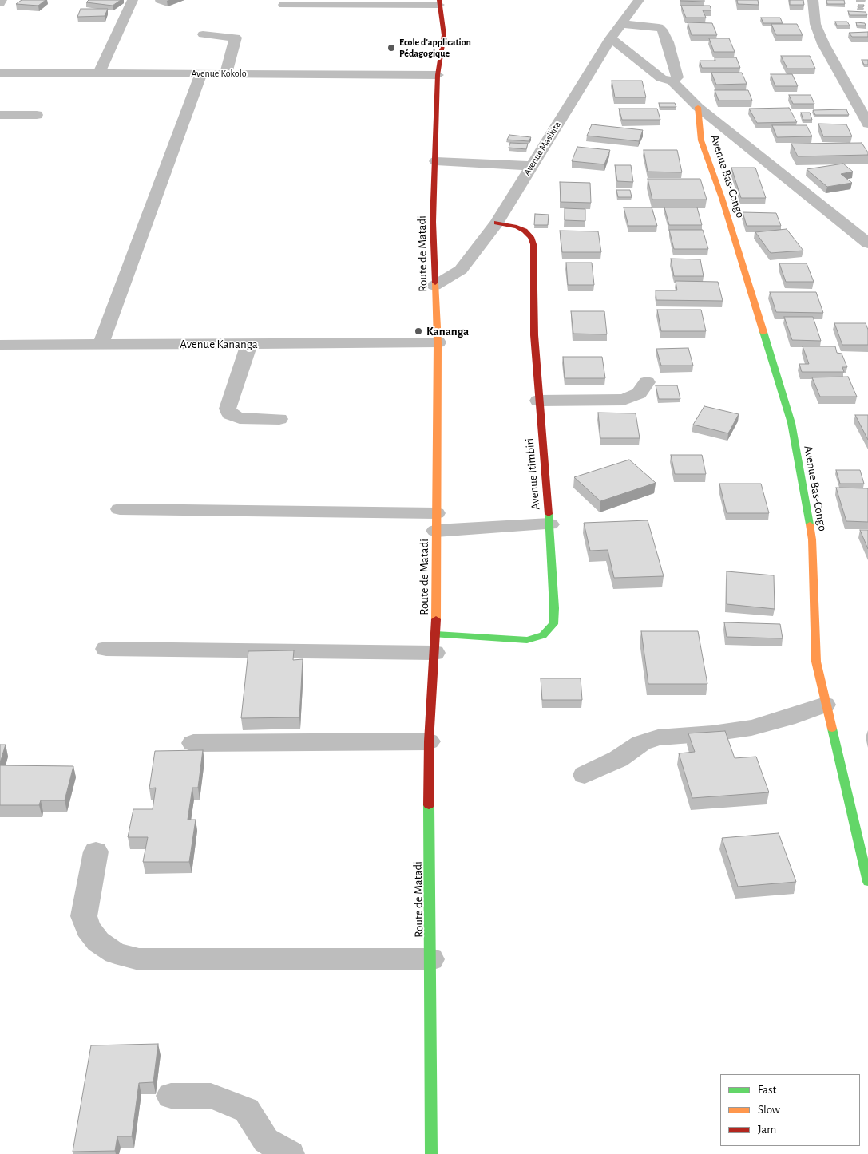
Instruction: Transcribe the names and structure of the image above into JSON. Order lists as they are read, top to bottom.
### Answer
{
  "streets": {
    "street": [
      "Avenue Kokolo",
      "Avenue Masikita",
      "Avenue Bas-Congo",
      "Route de Matadi",
      "Avenue Kananga",
      "Avenue Itimbiri"
    ]
  },
  "crossings": [
    ["Avenue Kokolo", "Route de Matadi"],
    ["Avenue Masikita", "Route de Matadi"],
    ["Avenue Masikita", "Avenue Itimbiri"],
    ["Route de Matadi", "Avenue Kananga"],
    ["Route de Matadi", "Avenue Itimbiri"]
  ],
  "places": ["Ecole d'application Pédagogique", "Kananga"],
  "legend": ["Fast", "Slow", "Jam"]
}
